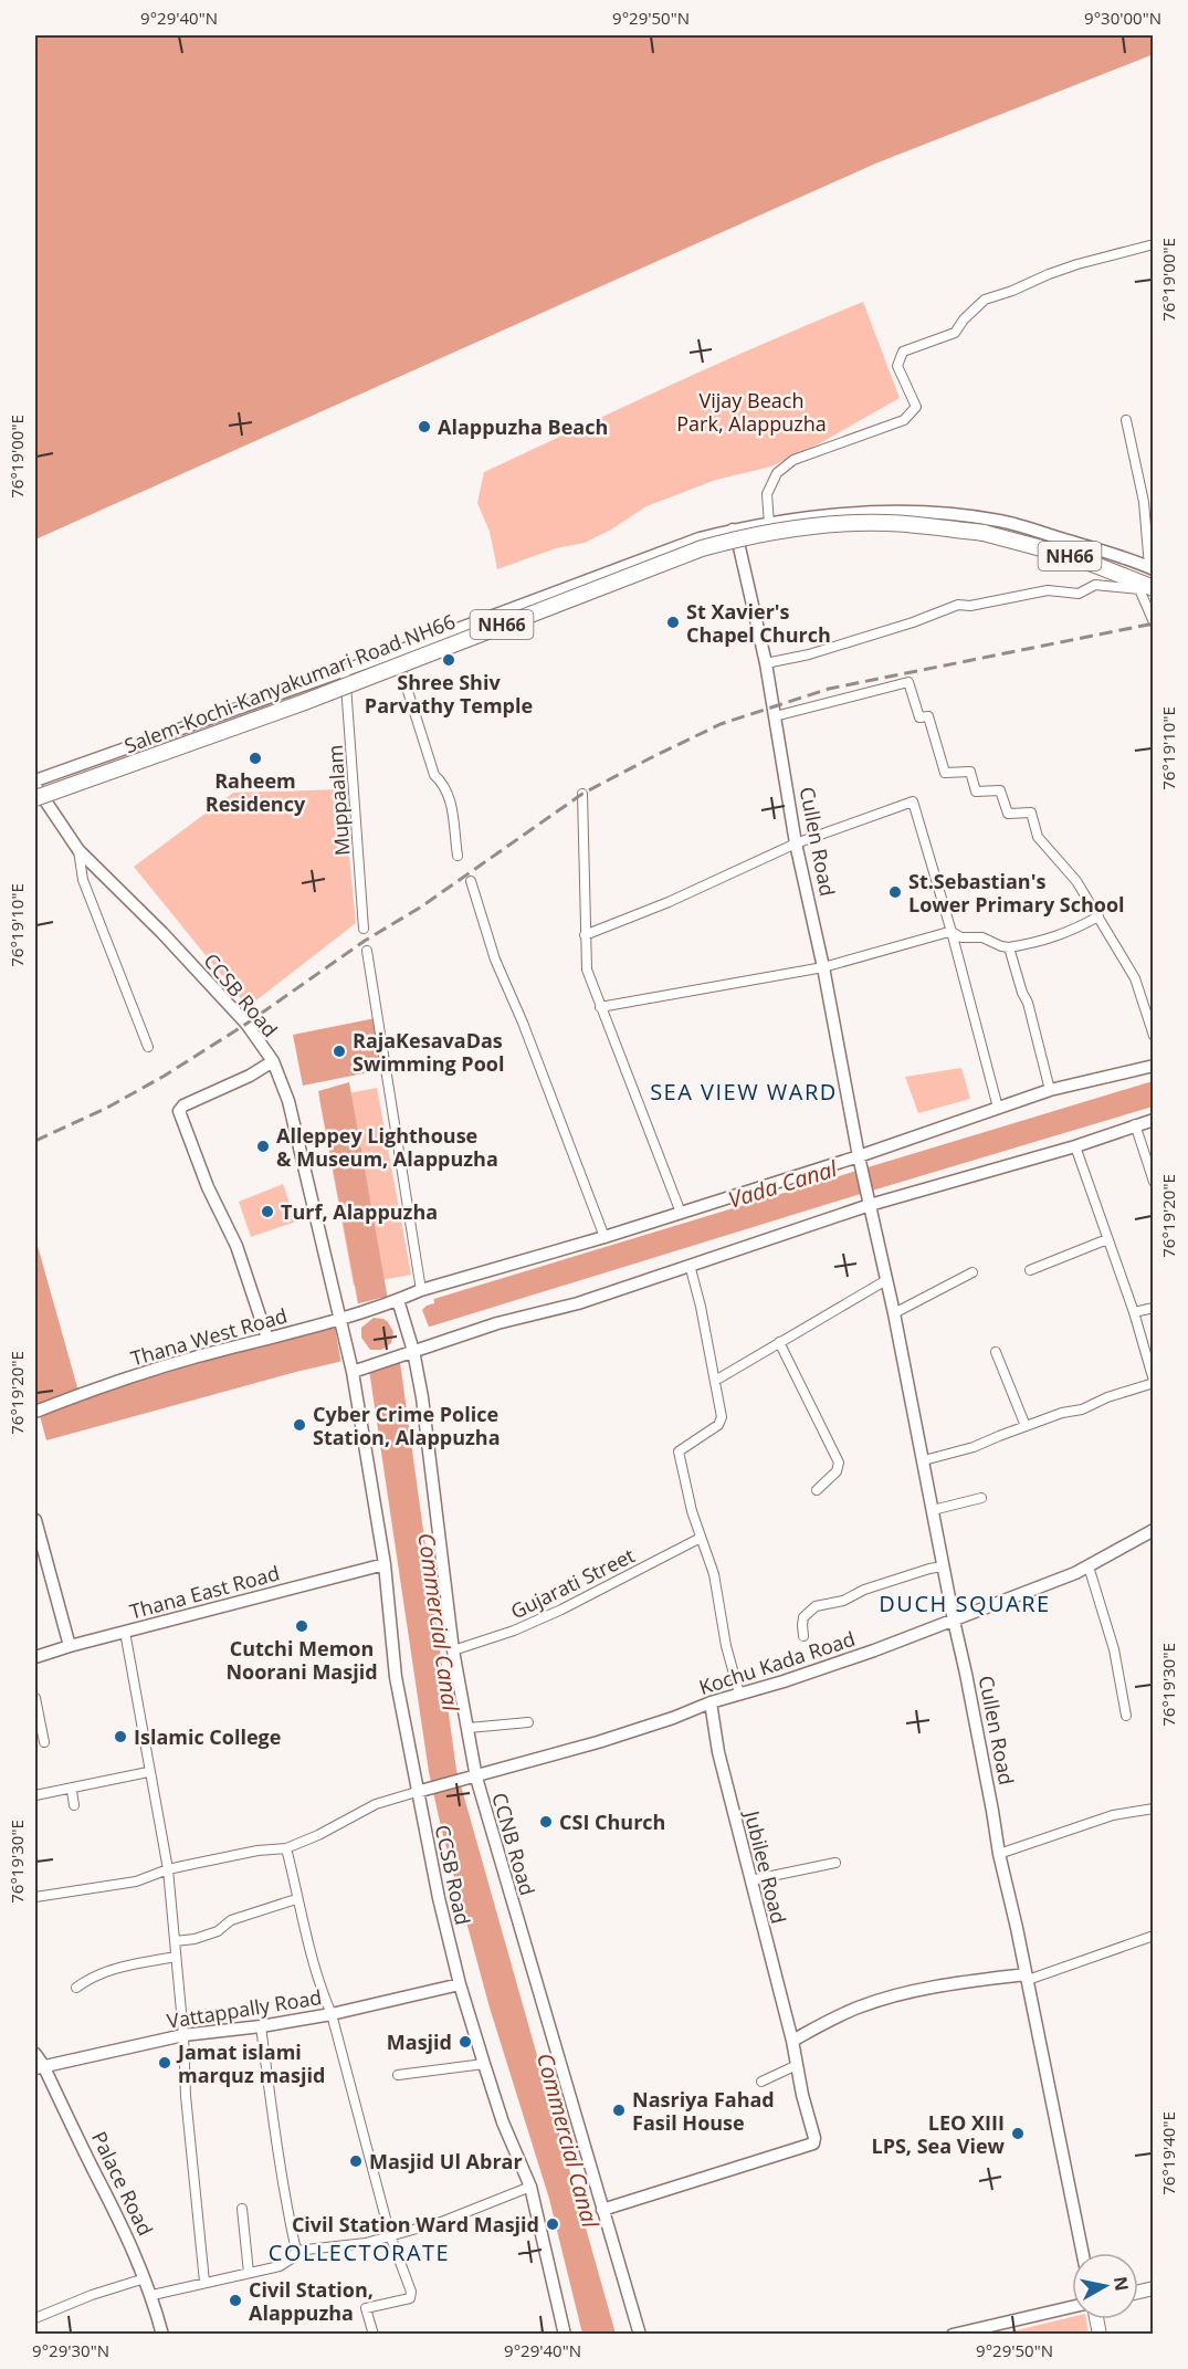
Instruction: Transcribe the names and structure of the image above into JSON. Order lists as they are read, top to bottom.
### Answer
{
  "streets": {
    "highway": ["NH66", "Salem-Kochi-Kanyakumari Road NH66"],
    "main road": [
      "Cullen Road",
      "CCSB Road",
      "Thana West Road",
      "Thana East Road",
      "Kochu Kada Road",
      "CCNB Road",
      "Jubilee Road",
      "Vattappally Road",
      "Palace Road"
    ],
    "street": ["Muppaalam", "Gujarati Street"]
  },
  "crossings": [
    ["Cullen Road", "Thana West Road"],
    ["Cullen Road", "Kochu Kada Road"],
    ["CCSB Road", "Thana West Road"],
    ["CCSB Road", "Thana East Road"],
    ["CCSB Road", "Kochu Kada Road"],
    ["CCSB Road", "Vattappally Road"],
    ["Thana West Road", "CCNB Road"],
    ["Gujarati Street", "CCNB Road"],
    ["Kochu Kada Road", "CCNB Road"],
    ["Kochu Kada Road", "Jubilee Road"],
    ["CCNB Road", "Jubilee Road"],
    ["Vattappally Road", "Palace Road"]
  ],
  "districts": ["SEA VIEW WARD", "DUCH SQUARE", "COLLECTORATE"],
  "water": ["Vada Canal", "Commercial Canal"],
  "parks": ["Vijay Beach Park, Alappuzha"],
  "places": [
    "Alappuzha Beach",
    "St Xavier's Chapel Church",
    "Shree Shiv Parvathy Temple",
    "Raheem Residency",
    "St.Sebastian's Lower Primary School",
    "RajaKesavaDas Swimming Pool",
    "Alleppey Lighthouse & Museum, Alappuzha",
    "Turf, Alappuzha",
    "Cyber Crime Police Station, Alappuzha",
    "Cutchi Memon Noorani Masjid",
    "Islamic College",
    "CSI Church",
    "Masjid",
    "Jamat islami marquz masjid",
    "Nasriya Fahad Fasil House",
    "LEO XIII LPS, Sea View",
    "Masjid Ul Abrar",
    "Civil Station Ward Masjid",
    "Civil Station, Alappuzha"
  ],
  "north": "right",
  "coordinates": [
    "9°29'40\"N",
    "9°29'50\"N",
    "9°30'00\"N",
    "76°19'00\"E",
    "76°19'10\"E",
    "76°19'20\"E",
    "76°19'30\"E",
    "76°19'40\"E",
    "9°29'30\"N"
  ]
}
